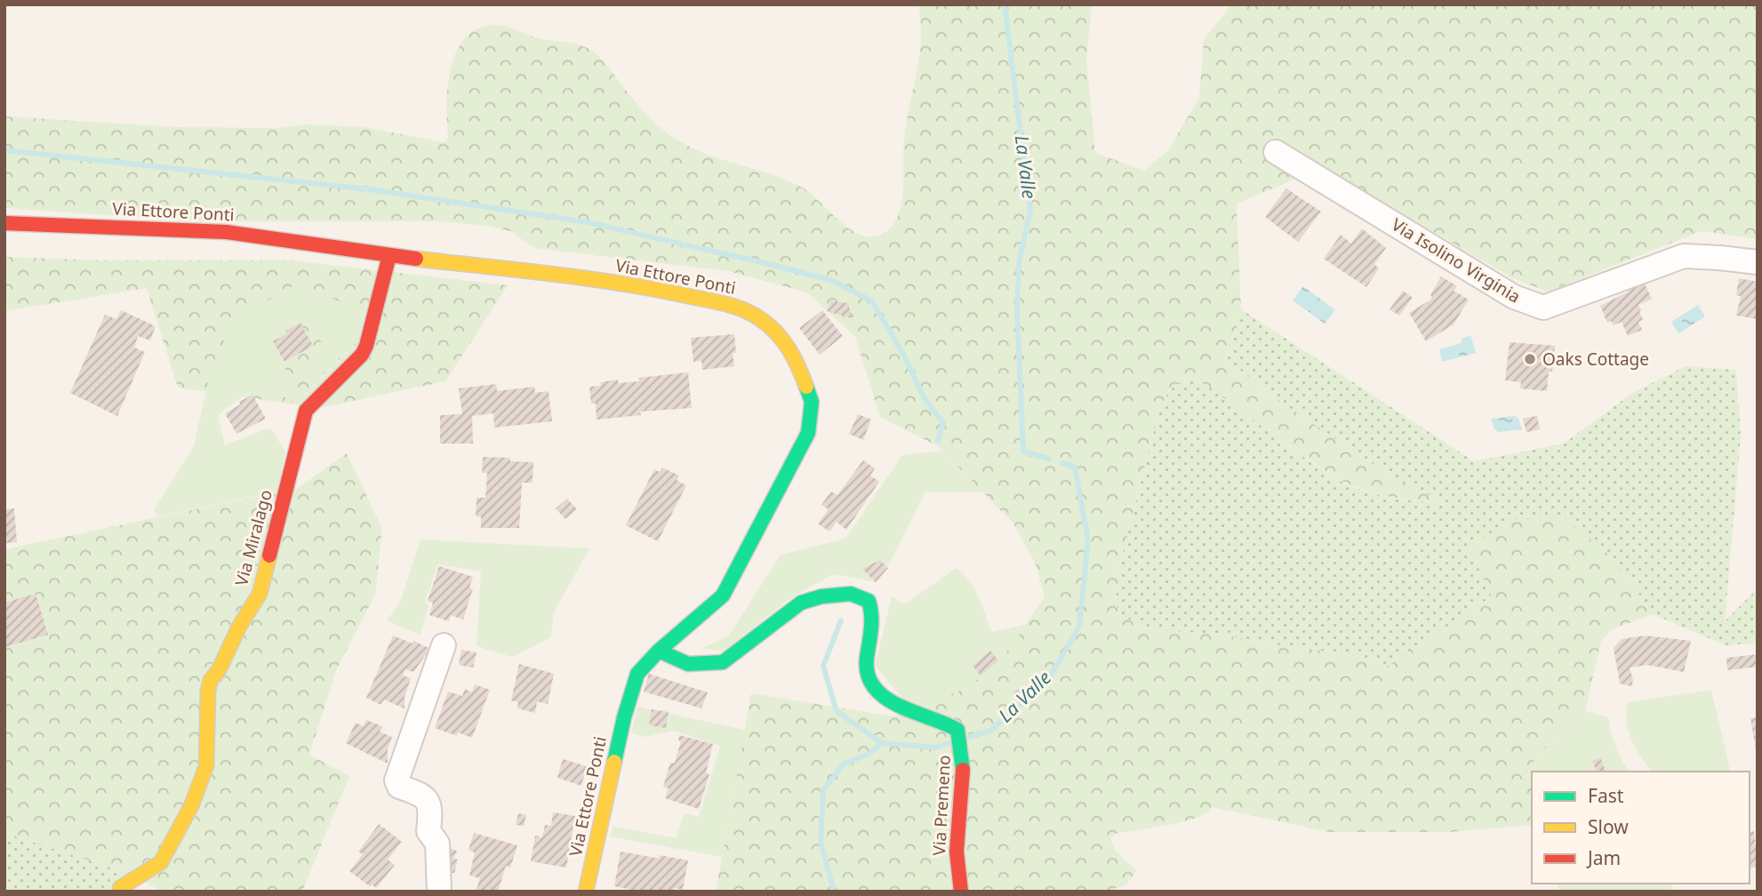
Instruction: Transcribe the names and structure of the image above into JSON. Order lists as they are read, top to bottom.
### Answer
{
  "streets": {
    "street": [
      "Via Ettore Ponti",
      "Via Isolino Virginia",
      "Via Miralago",
      "Via Premeno"
    ]
  },
  "crossings": [
    ["Via Ettore Ponti", "Via Miralago"],
    ["Via Ettore Ponti", "Via Premeno"]
  ],
  "water": ["La Valle"],
  "places": ["Oaks Cottage"],
  "legend": ["Fast", "Slow", "Jam"]
}
